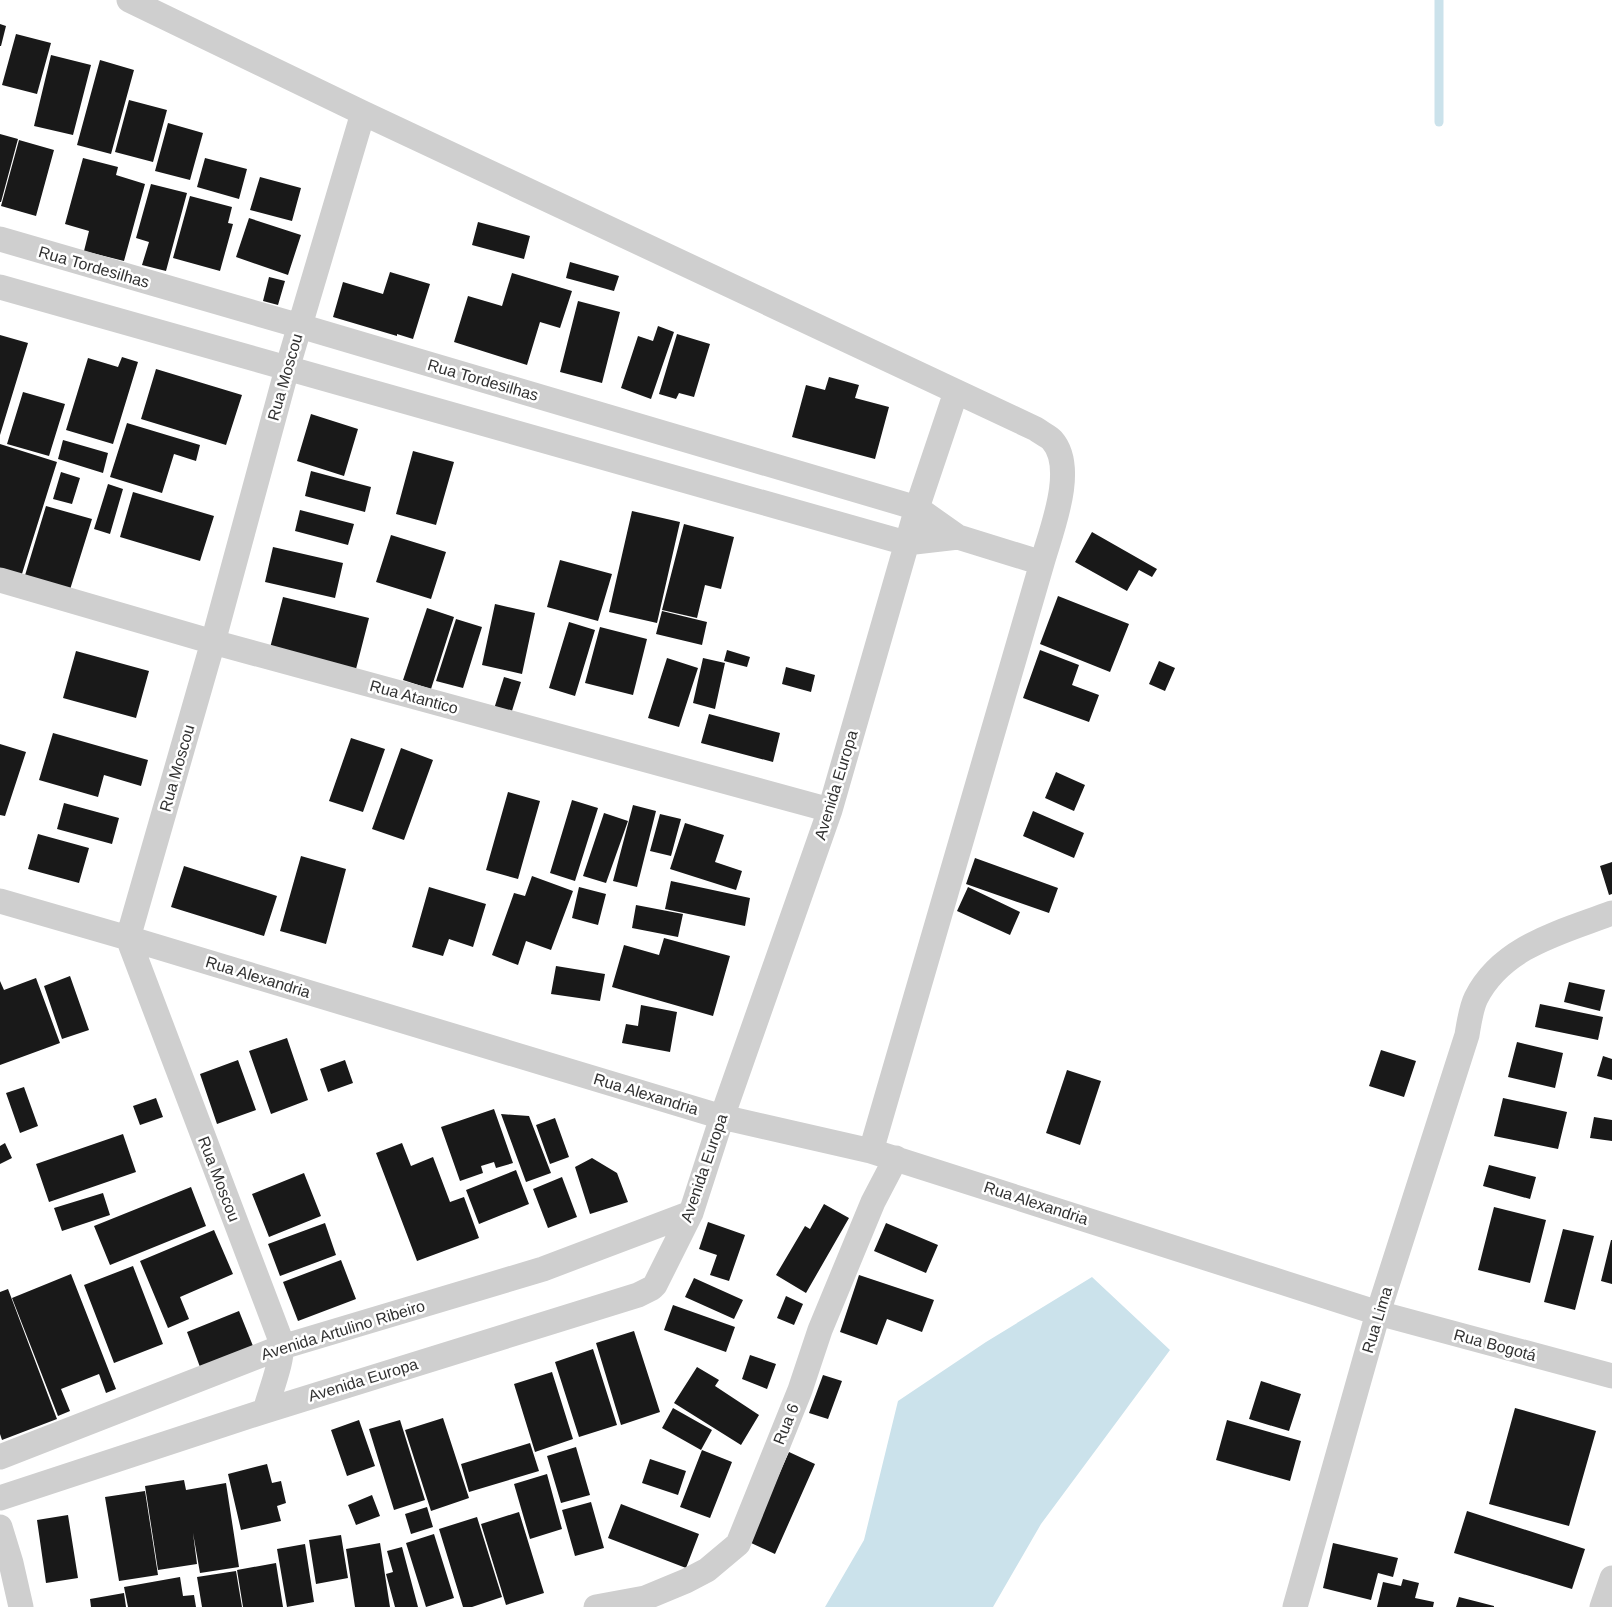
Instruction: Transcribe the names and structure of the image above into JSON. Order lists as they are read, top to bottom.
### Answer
{
  "streets": {
    "street": [
      "Rua Tordesilhas",
      "Rua Moscou",
      "Rua Atantico",
      "Avenida Europa",
      "Rua Alexandria",
      "Rua Lima",
      "Avenida Artulino Ribeiro",
      "Rua Bogotá",
      "Rua 6"
    ]
  },
  "crossings": [
    ["Rua Tordesilhas", "Rua Moscou"],
    ["Rua Tordesilhas", "Avenida Europa"],
    ["Rua Moscou", "Rua Atantico"],
    ["Rua Moscou", "Rua Alexandria"],
    ["Rua Moscou", "Avenida Artulino Ribeiro"],
    ["Rua Atantico", "Avenida Europa"],
    ["Avenida Europa", "Rua Alexandria"],
    ["Avenida Europa", "Avenida Artulino Ribeiro"],
    ["Rua Alexandria", "Rua Lima"],
    ["Rua Alexandria", "Rua Bogotá"],
    ["Rua Alexandria", "Rua 6"],
    ["Rua Lima", "Rua Bogotá"]
  ]
}
